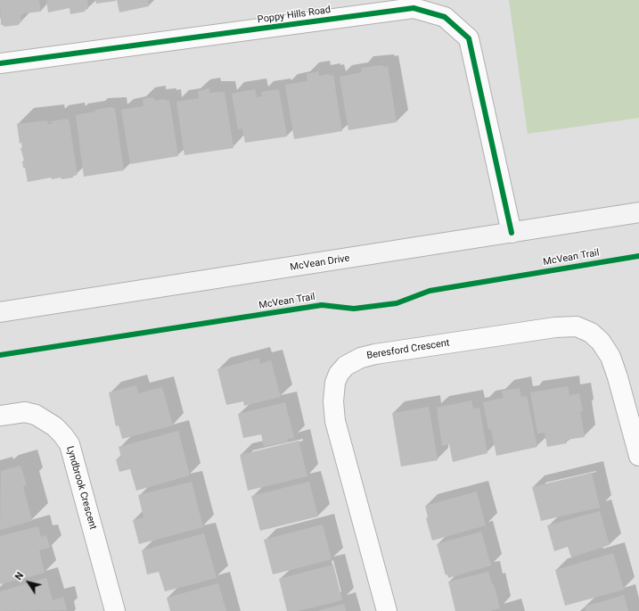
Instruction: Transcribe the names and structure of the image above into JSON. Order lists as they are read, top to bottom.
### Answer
{
  "streets": {
    "main road": ["McVean Drive"],
    "street": ["Poppy Hills Road", "Beresford Crescent", "Lyndbrook Crescent"],
    "cycle path": ["McVean Trail"]
  },
  "crossings": [
    ["Poppy Hills Road", "McVean Drive"]
  ],
  "north": "top left"
}
